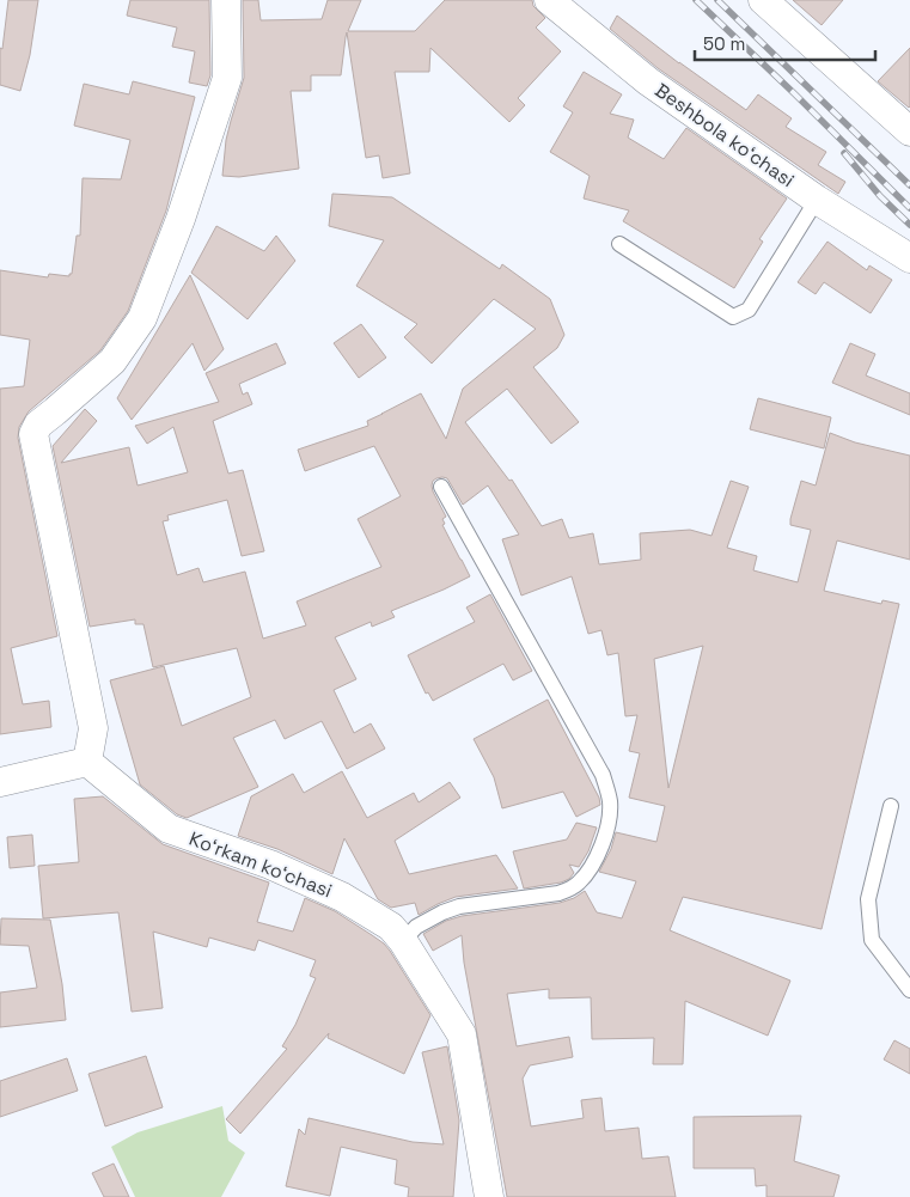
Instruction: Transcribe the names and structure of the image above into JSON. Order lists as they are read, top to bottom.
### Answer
{
  "streets": {
    "street": ["Beshbola koʻchasi", "Koʻrkam koʻchasi"]
  },
  "scale_bar": "50 m"
}
